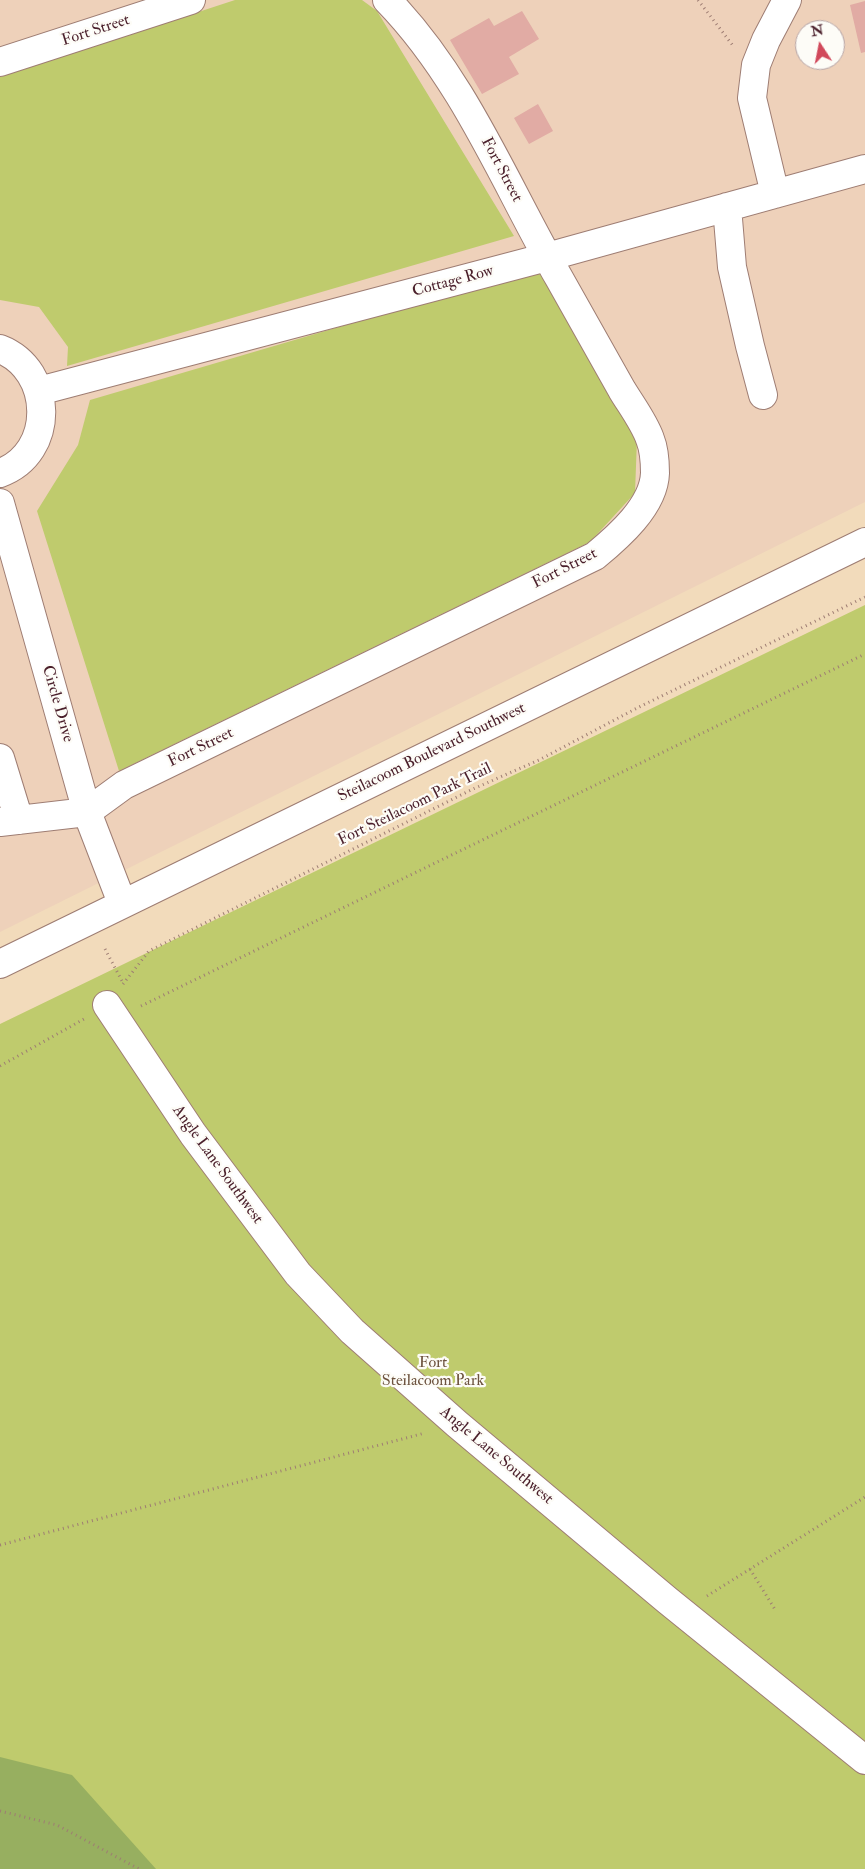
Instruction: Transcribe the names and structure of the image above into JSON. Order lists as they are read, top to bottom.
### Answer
{
  "streets": {
    "street": [
      "Fort Street",
      "Cottage Row",
      "Circle Drive",
      "Steilacoom Boulevard Southwest",
      "Angle Lane Southwest"
    ],
    "path": ["Fort Steilacoom Park Trail"]
  },
  "crossings": [
    ["Fort Street", "Cottage Row"],
    ["Fort Street", "Circle Drive"],
    ["Circle Drive", "Steilacoom Boulevard Southwest"],
    ["Fort Steilacoom Park Trail", "Angle Lane Southwest"]
  ],
  "parks": ["Fort Steilacoom Park"],
  "north": "top"
}
